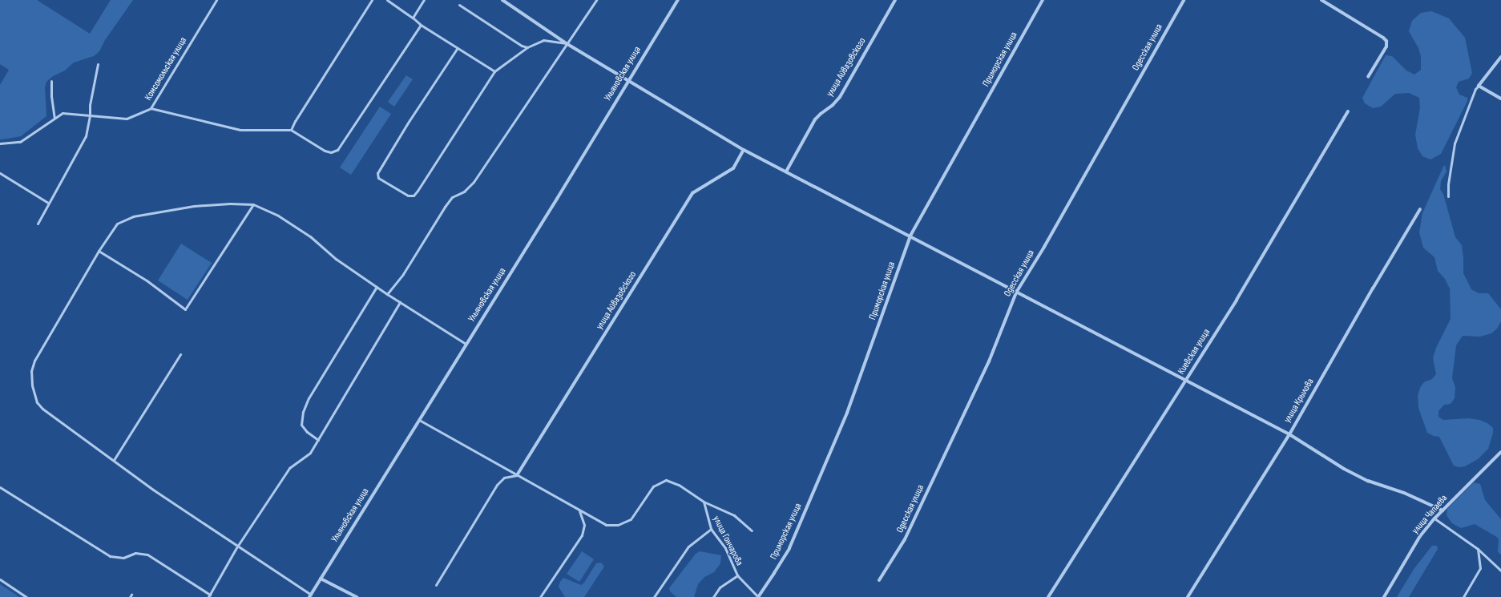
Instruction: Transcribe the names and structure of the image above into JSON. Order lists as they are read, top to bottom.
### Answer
{
  "streets": {
    "street": [
      "Одесская улица",
      "Приморская улица",
      "улица Айвазовского",
      "Ульяновская улица",
      "Киевская улица",
      "улица Крылова",
      "улица Чапаева"
    ],
    "lane": ["Комсомольская улица", "улица Гончарова"]
  },
  "crossings": [
    ["Приморская улица", "улица Гончарова"]
  ]
}
